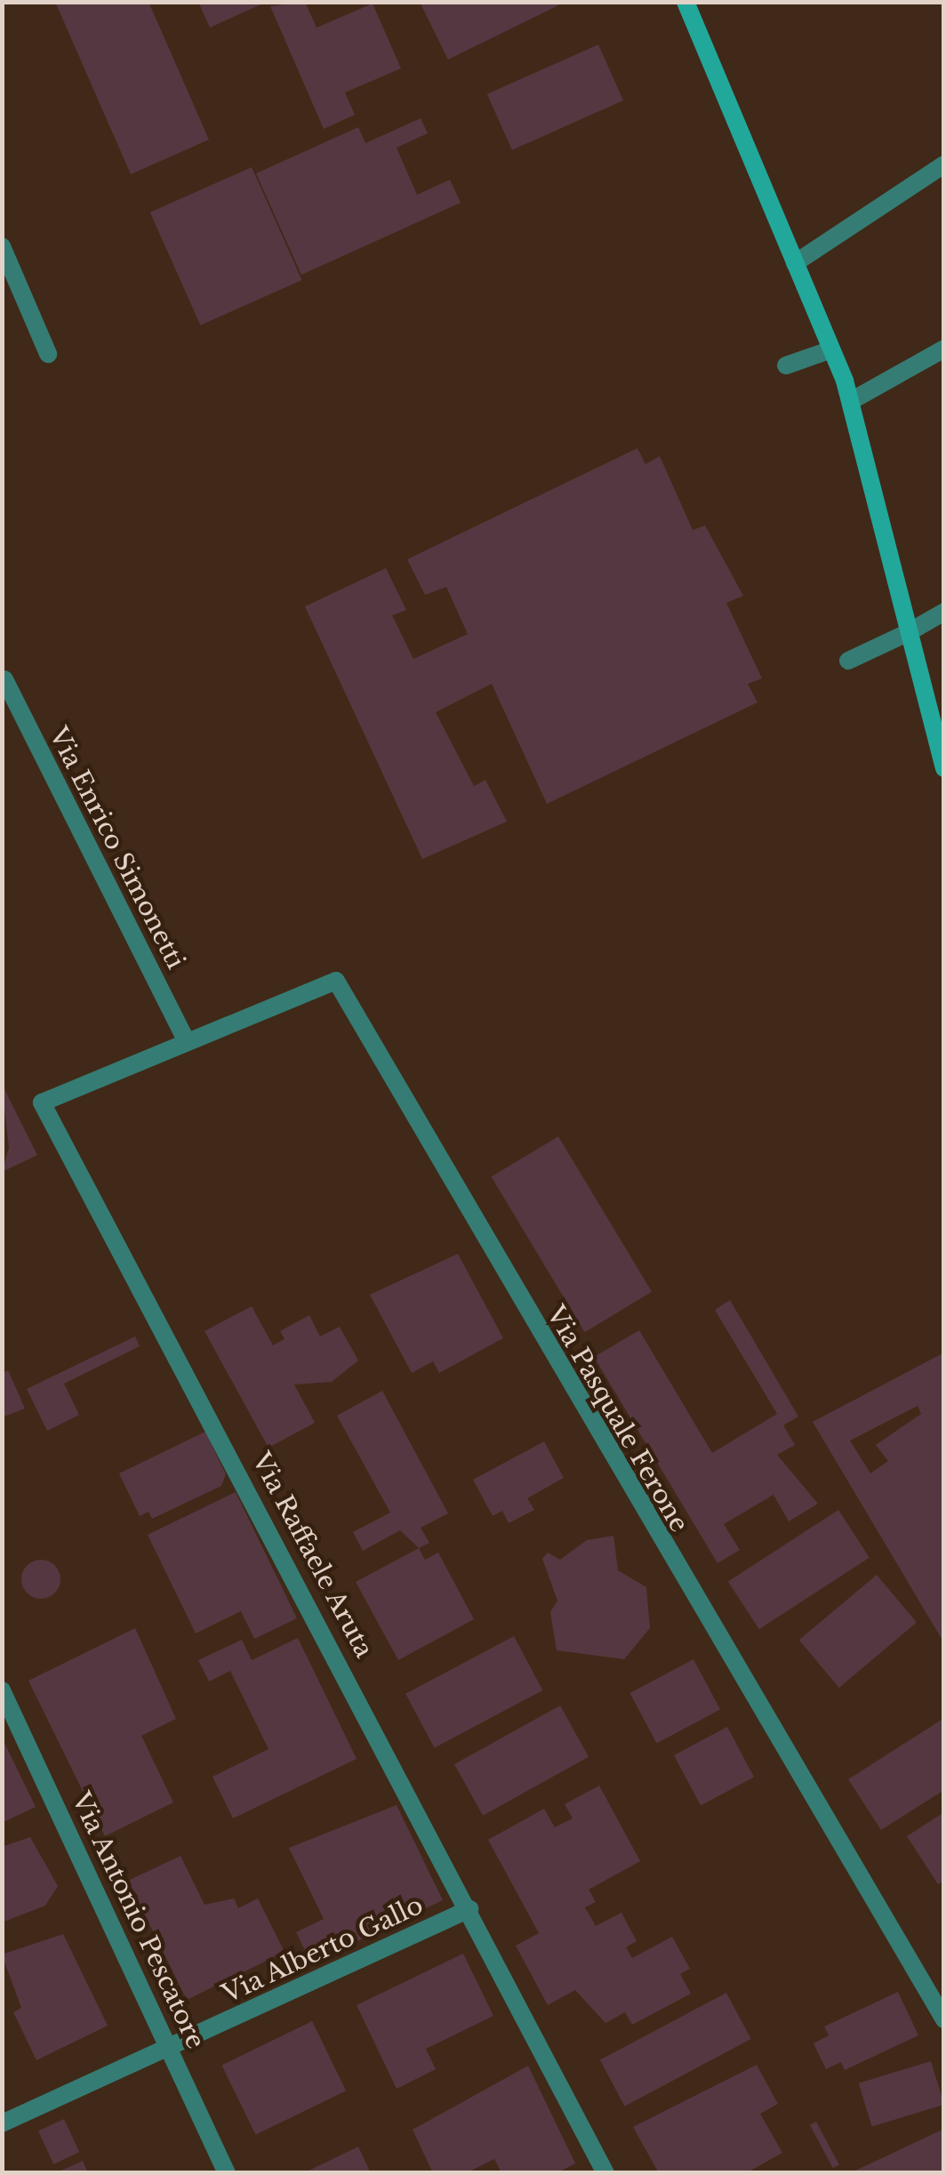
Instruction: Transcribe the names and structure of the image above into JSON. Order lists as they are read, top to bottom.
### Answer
{
  "streets": {
    "street": [
      "Via Enrico Simonetti",
      "Via Pasquale Ferone",
      "Via Raffaele Aruta",
      "Via Antonio Pescatore",
      "Via Alberto Gallo"
    ]
  },
  "crossings": [
    ["Via Enrico Simonetti", "Via Pasquale Ferone"],
    ["Via Enrico Simonetti", "Via Raffaele Aruta"],
    ["Via Pasquale Ferone", "Via Raffaele Aruta"],
    ["Via Raffaele Aruta", "Via Alberto Gallo"],
    ["Via Antonio Pescatore", "Via Alberto Gallo"]
  ]
}
